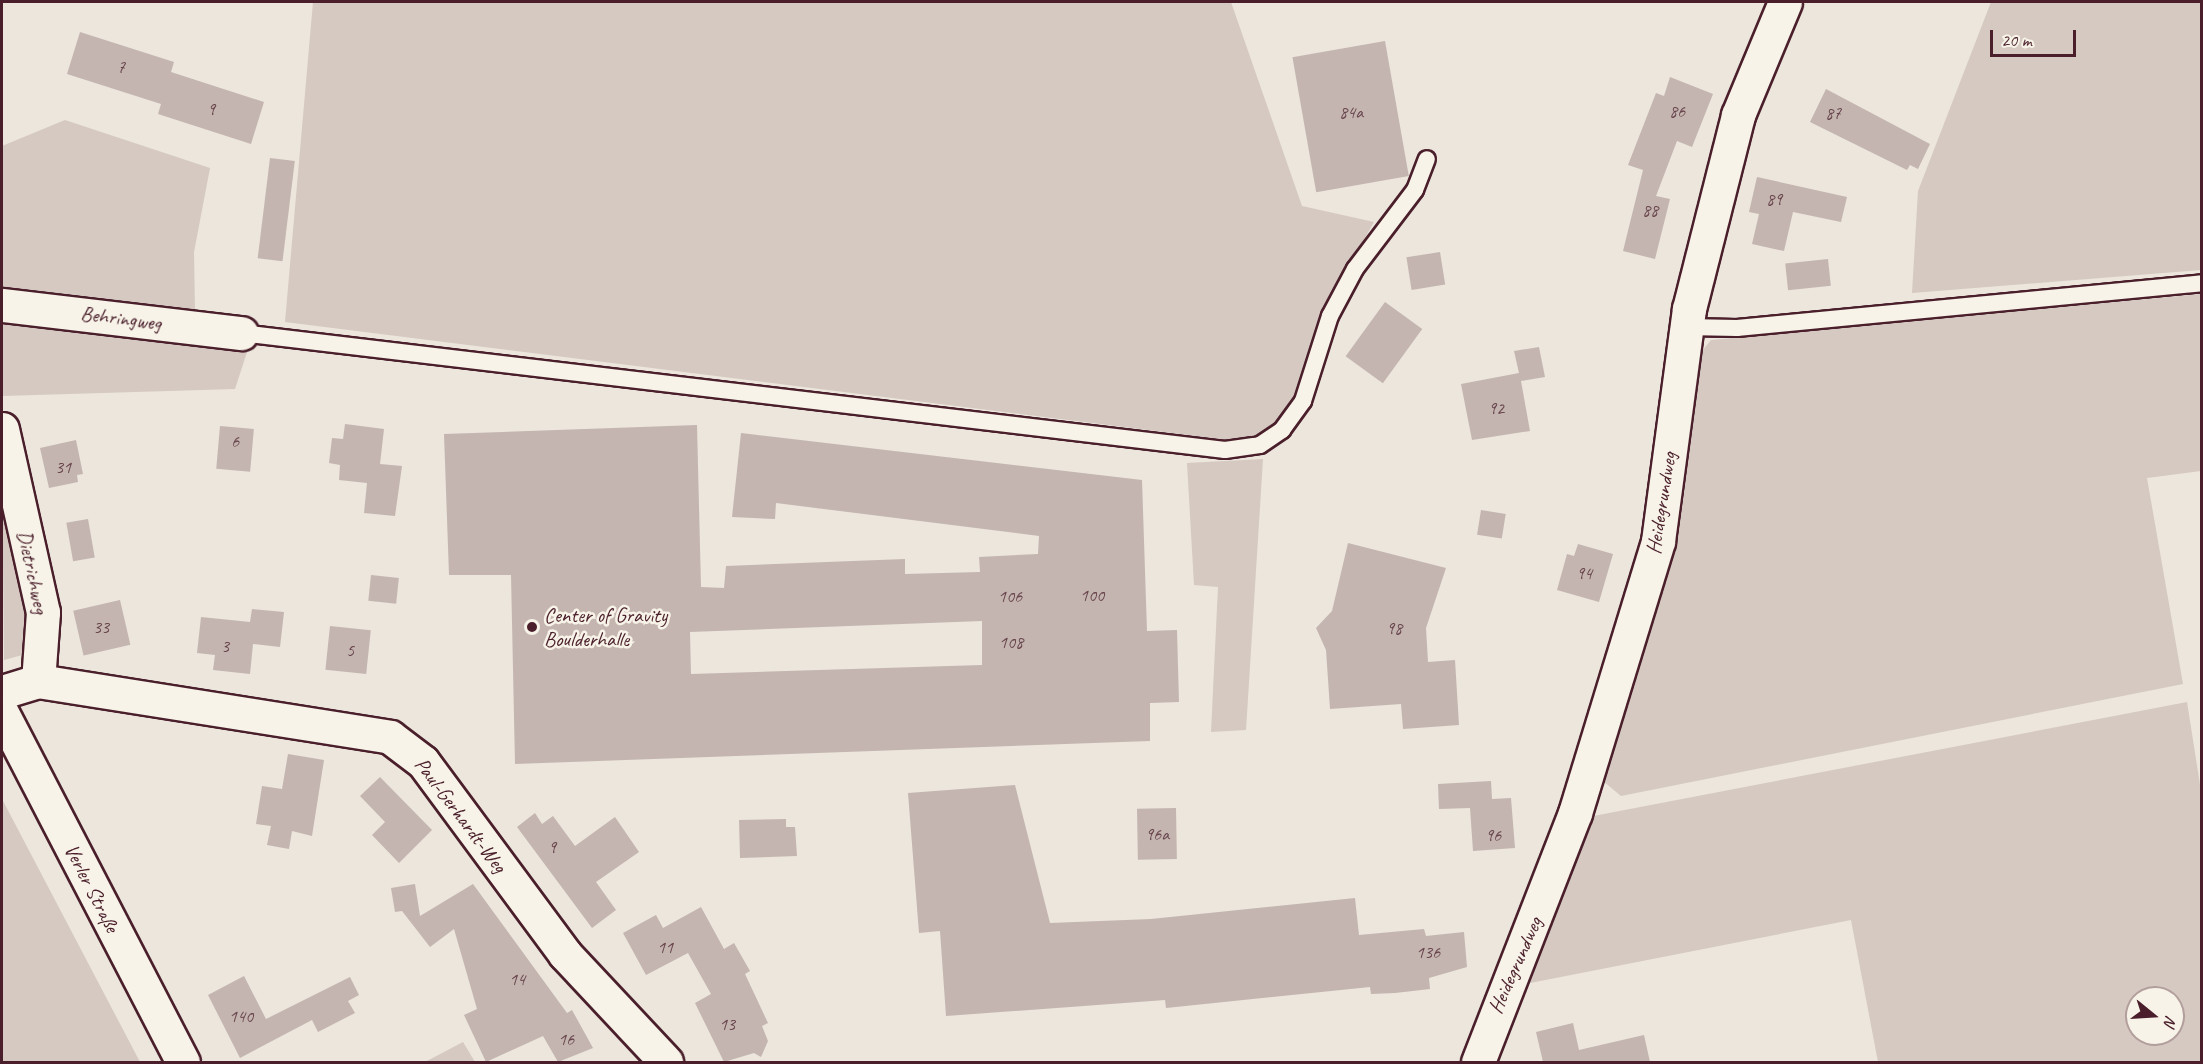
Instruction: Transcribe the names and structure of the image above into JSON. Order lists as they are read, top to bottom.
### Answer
{
  "streets": {
    "street": [
      "Behringweg",
      "Heidegrundweg",
      "Dietrichweg",
      "Paul-Gerhardt-Weg",
      "Verler Straße"
    ]
  },
  "crossings": [
    ["Dietrichweg", "Paul-Gerhardt-Weg"]
  ],
  "places": ["Center of Gravity Boulderhalle"],
  "house_numbers": [
    "7",
    "9",
    "86",
    "84a",
    "87",
    "89",
    "88",
    "92",
    "6",
    "31",
    "94",
    "100",
    "106",
    "33",
    "98",
    "108",
    "3",
    "5",
    "96a",
    "96",
    "9",
    "11",
    "136",
    "14",
    "140",
    "13",
    "16"
  ],
  "scale_bar": "20 m",
  "north": "right"
}
